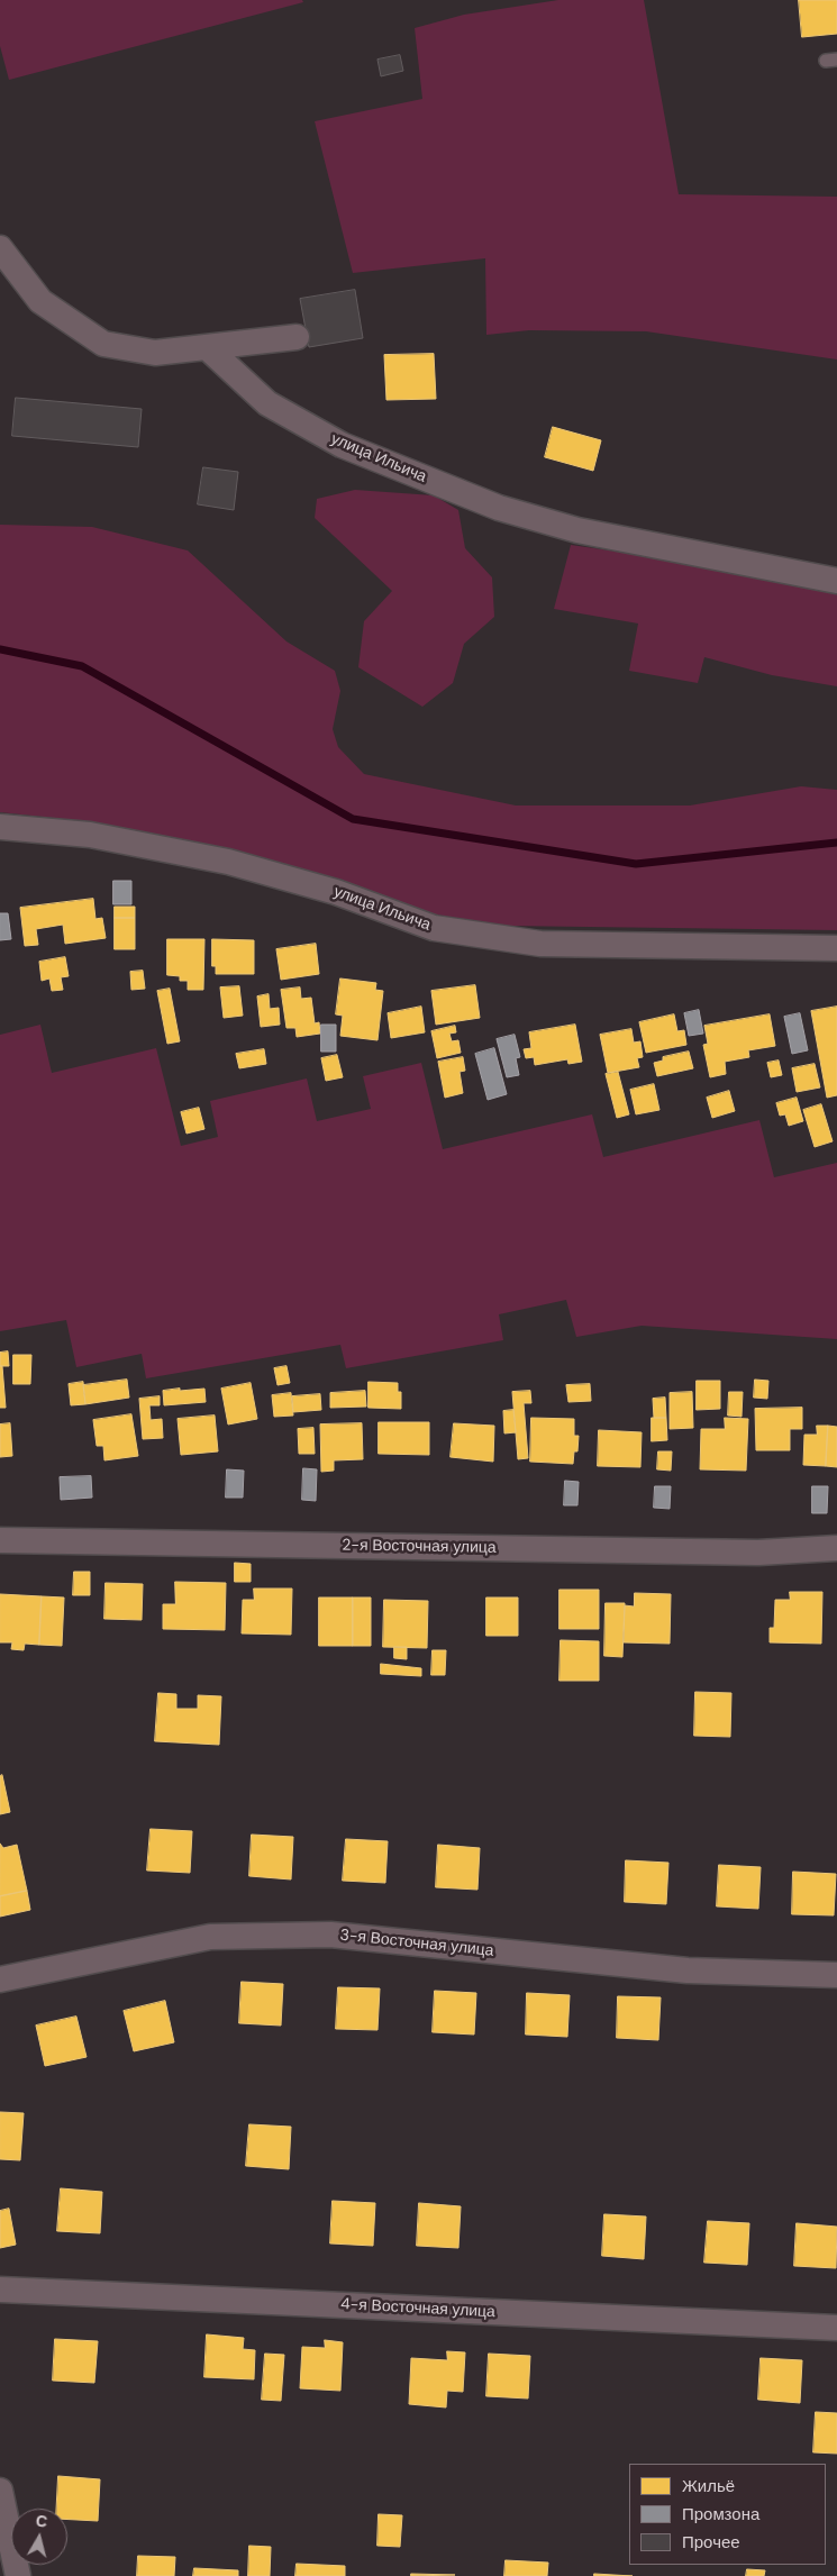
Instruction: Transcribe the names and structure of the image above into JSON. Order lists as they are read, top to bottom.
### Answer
{
  "streets": {
    "street": [
      "улица Ильича",
      "2-я Восточная улица",
      "3-я Восточная улица",
      "4-я Восточная улица"
    ]
  },
  "legend": ["Жильё", "Промзона", "Прочее"],
  "north": "top"
}
